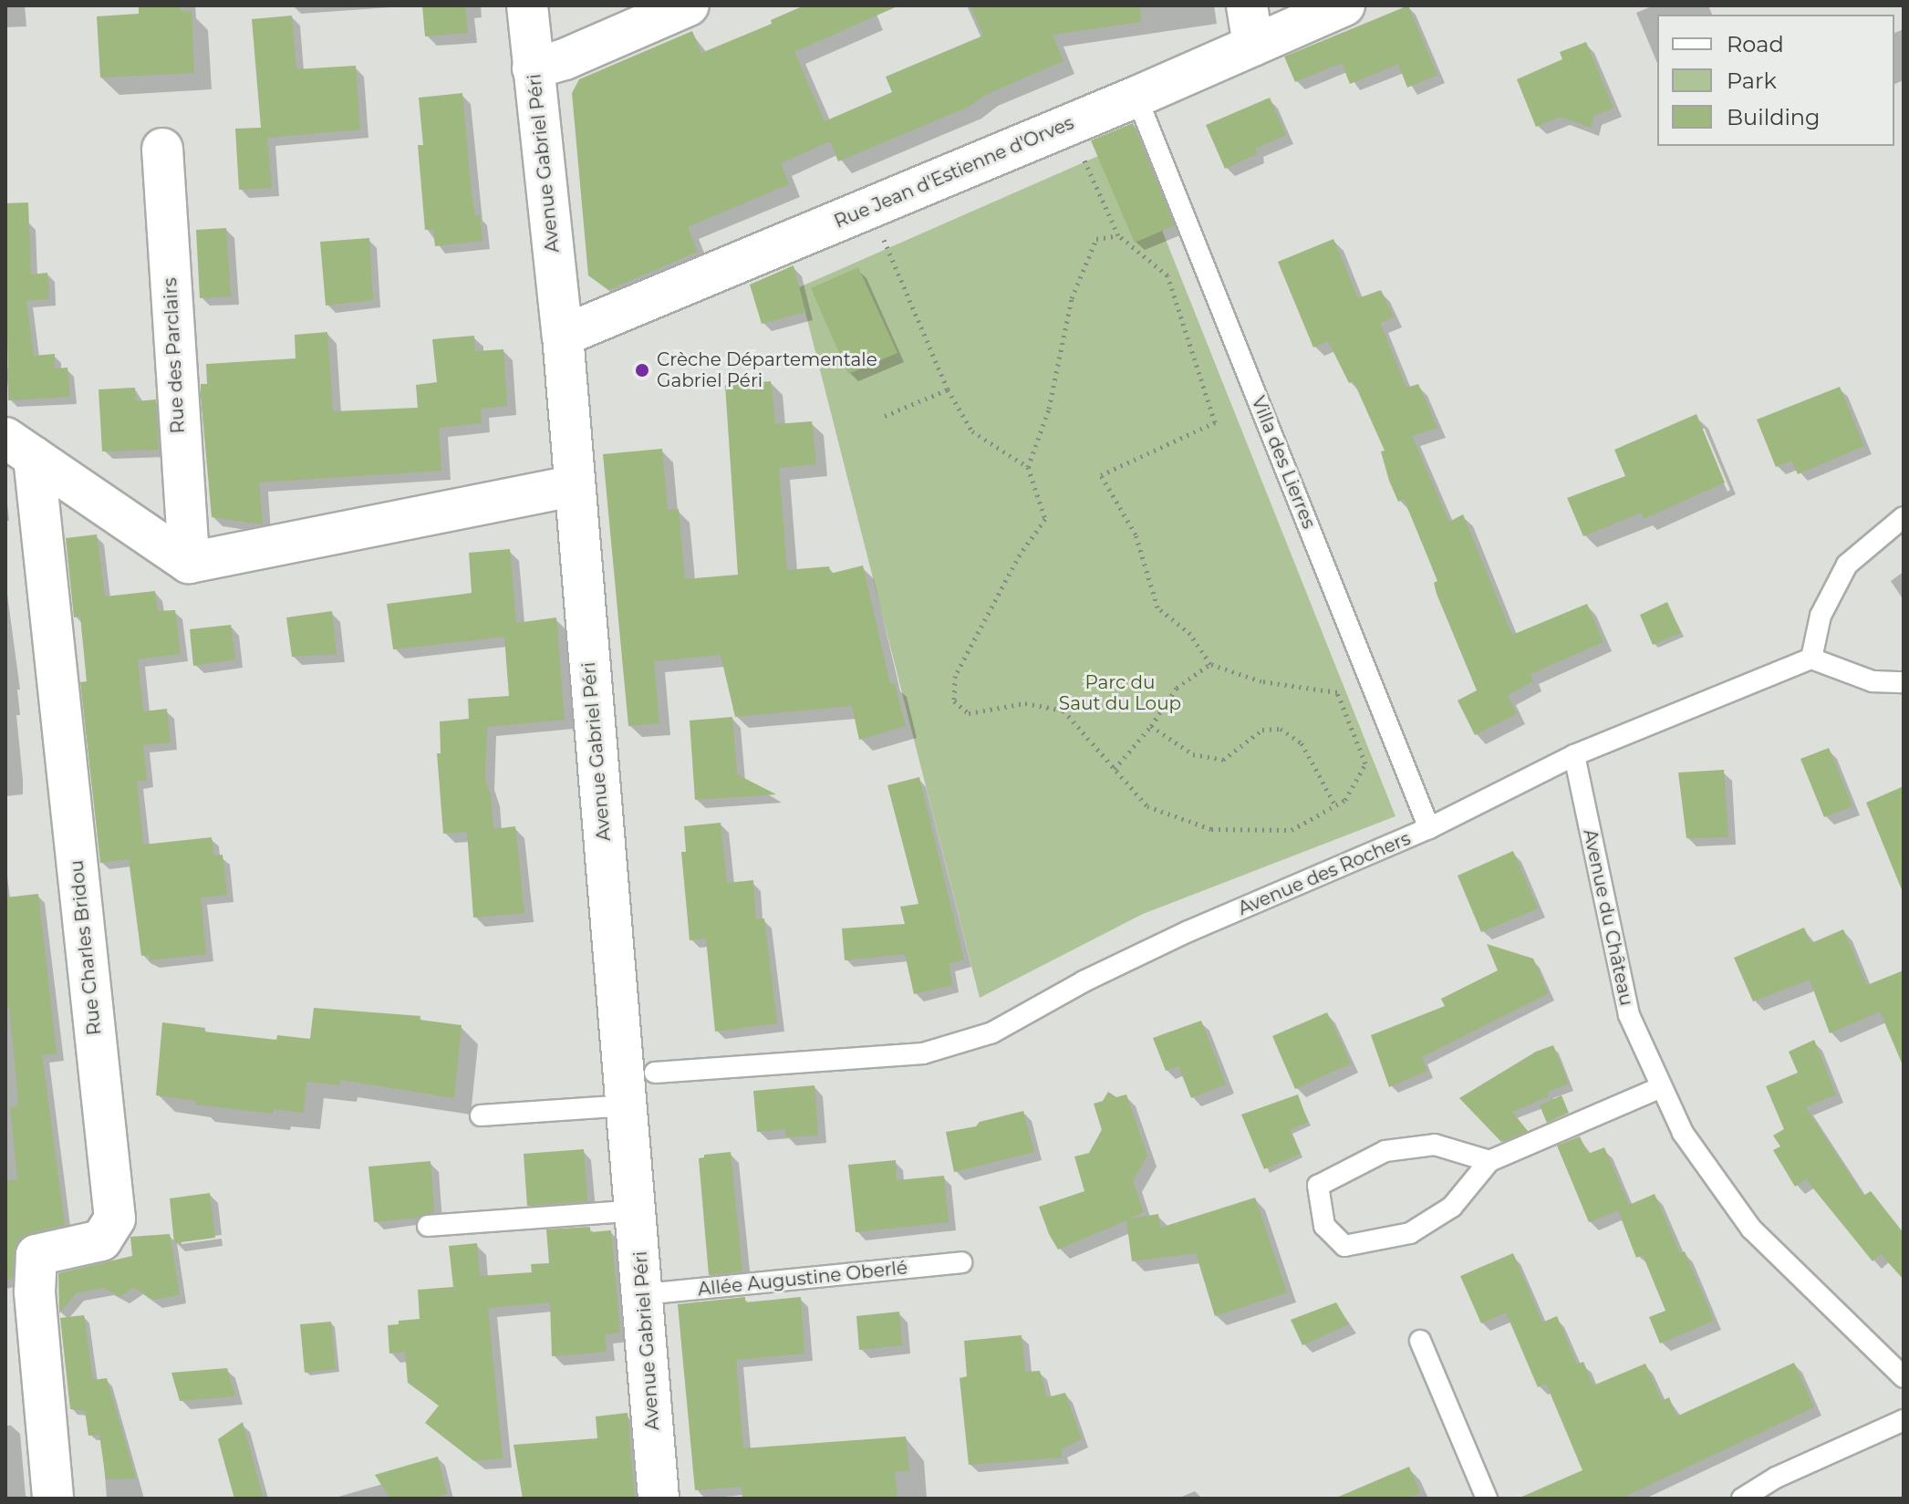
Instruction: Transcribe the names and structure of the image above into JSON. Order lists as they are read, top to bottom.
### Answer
{
  "streets": {
    "street": [
      "Avenue Gabriel Péri",
      "Rue Jean d'Estienne d'Orves",
      "Rue des Parclairs",
      "Rue Charles Bridou"
    ],
    "lane": [
      "Villa des Lierres",
      "Avenue des Rochers",
      "Avenue du Château",
      "Allée Augustine Oberlé"
    ]
  },
  "crossings": [
    ["Avenue Gabriel Péri", "Rue Jean d'Estienne d'Orves"],
    ["Avenue Gabriel Péri", "Allée Augustine Oberlé"],
    ["Rue Jean d'Estienne d'Orves", "Villa des Lierres"],
    ["Villa des Lierres", "Avenue des Rochers"],
    ["Avenue des Rochers", "Avenue du Château"]
  ],
  "parks": ["Parc du Saut du Loup"],
  "places": ["Crèche Départementale Gabriel Péri"],
  "legend": ["Road", "Park", "Building"]
}
